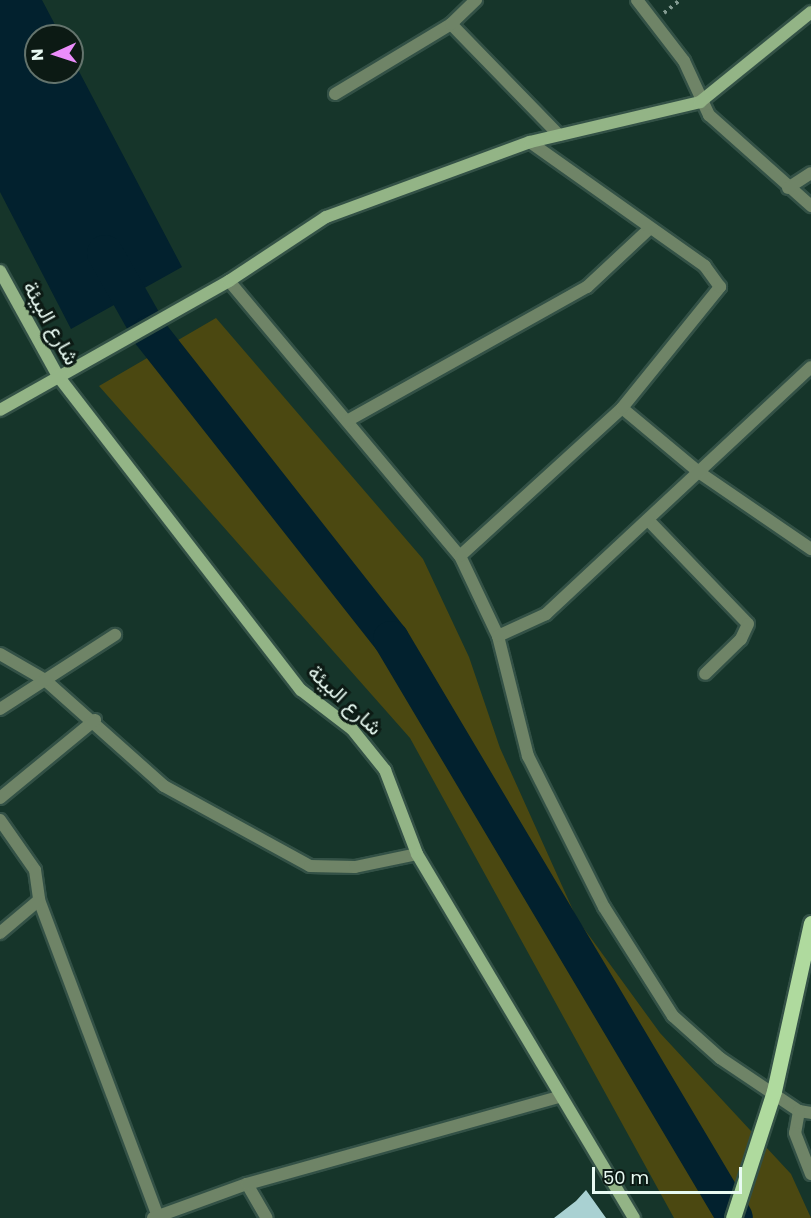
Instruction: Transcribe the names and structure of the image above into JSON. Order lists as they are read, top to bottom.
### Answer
{
  "streets": {
    "street": ["شارع البيئة"]
  },
  "scale_bar": "50 m",
  "north": "left"
}
